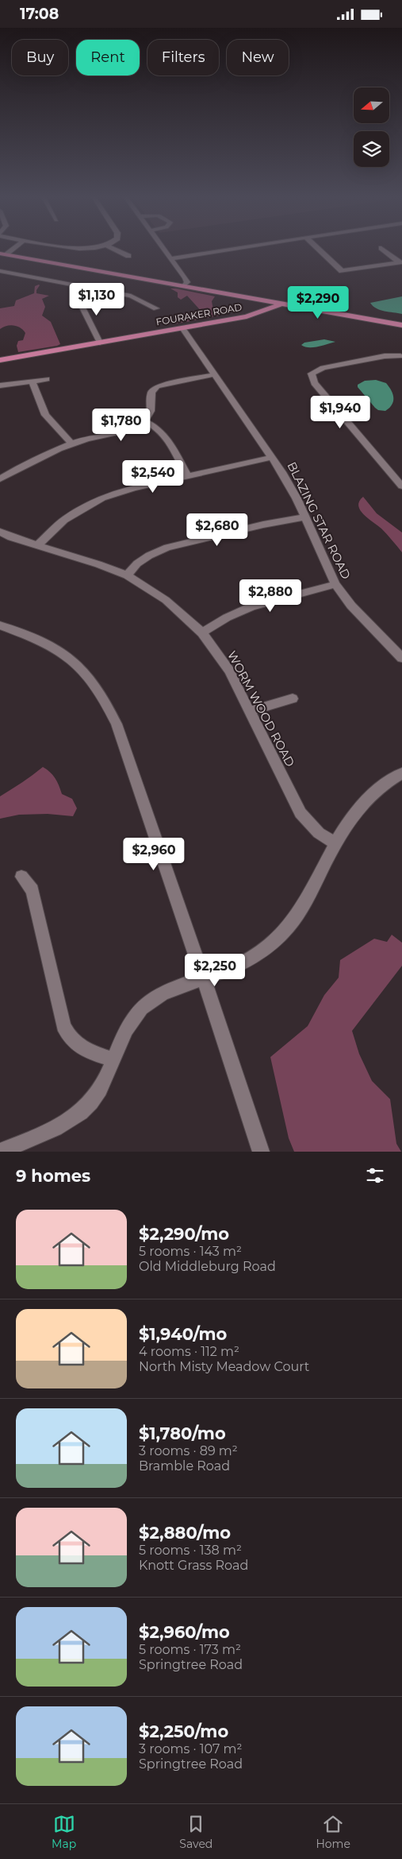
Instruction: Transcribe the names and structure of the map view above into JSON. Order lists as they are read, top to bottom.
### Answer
{
  "streets": {
    "main road": ["FOURAKER ROAD"],
    "street": ["BLAZING STAR ROAD", "WORM WOOD ROAD"]
  },
  "crossings": [
    ["FOURAKER ROAD", "BLAZING STAR ROAD"]
  ],
  "north": "left",
  "page": {
    "status": "17:08",
    "chip": [
      "Buy",
      "Rent",
      "Filters",
      "New"
    ],
    "price": [
      "$1,130",
      "$2,290",
      "$1,940",
      "$1,780",
      "$2,540",
      "$2,680",
      "$2,880",
      "$2,960",
      "$2,250"
    ],
    "heading": "9 homes",
    "list": [
      {
        "name": "$2,290/mo",
        "note": "5 rooms · 143 m² · Old Middleburg Road"
      },
      {
        "name": "$1,940/mo",
        "note": "4 rooms · 112 m² · North Misty Meadow Court"
      },
      {
        "name": "$1,780/mo",
        "note": "3 rooms · 89 m² · Bramble Road"
      },
      {
        "name": "$2,880/mo",
        "note": "5 rooms · 138 m² · Knott Grass Road"
      },
      {
        "name": "$2,960/mo",
        "note": "5 rooms · 173 m² · Springtree Road"
      },
      {
        "name": "$2,250/mo",
        "note": "3 rooms · 107 m² · Springtree Road"
      }
    ],
    "tabs": ["Map", "Saved", "Home"]
  }
}
